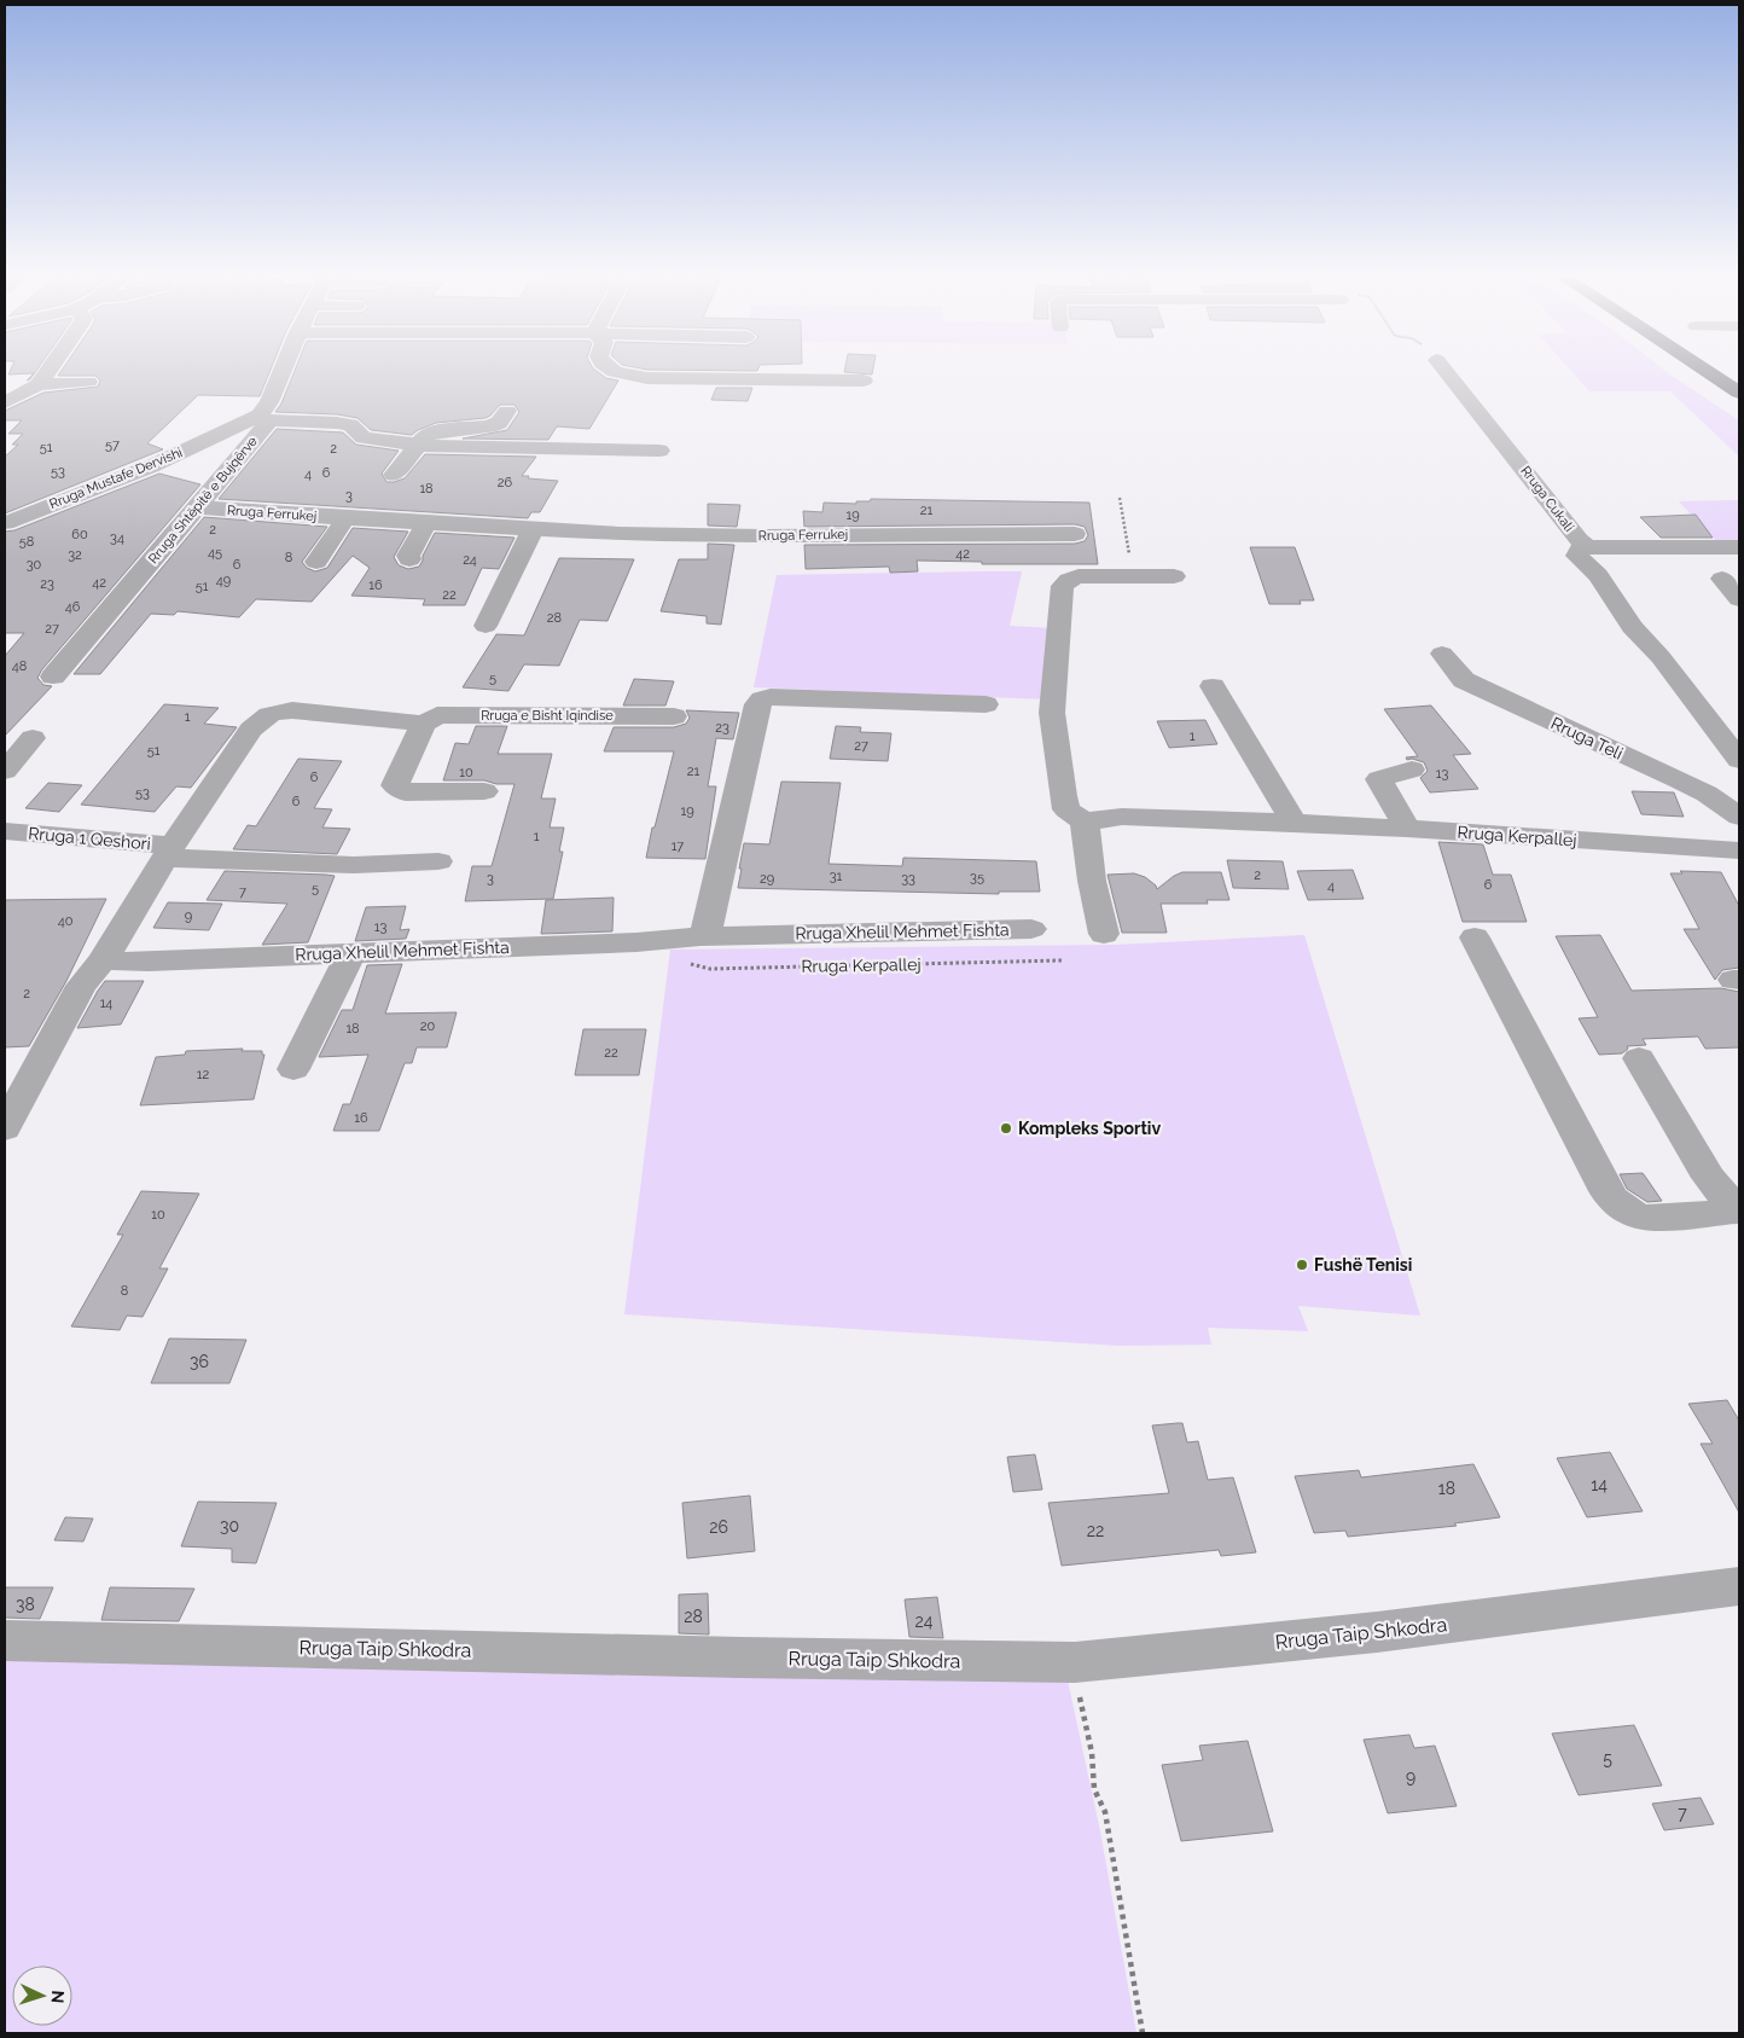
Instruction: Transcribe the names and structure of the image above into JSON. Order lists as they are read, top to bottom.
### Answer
{
  "streets": {
    "street": [
      "Rruga Mustafe Dervishi",
      "Rruga Cukali",
      "Rruga Shtëpitë e Bujqërve",
      "Rruga Ferrukej",
      "Rruga e Bisht Iqindise",
      "Rruga Teli",
      "Rruga Kerpallej",
      "Rruga 1 Qeshori",
      "Rruga Xhelil Mehmet Fishta",
      "Rruga Taip Shkodra"
    ]
  },
  "crossings": [
    ["Rruga Mustafe Dervishi", "Rruga Shtëpitë e Bujqërve"],
    ["Rruga Shtëpitë e Bujqërve", "Rruga Ferrukej"],
    ["Rruga e Bisht Iqindise", "Rruga 1 Qeshori"],
    ["Rruga Kerpallej", "Rruga Xhelil Mehmet Fishta"]
  ],
  "places": ["Kompleks Sportiv", "Fushë Tenisi"],
  "house_numbers": [
    "57",
    "51",
    "2",
    "53",
    "6",
    "4",
    "26",
    "18",
    "3",
    "21",
    "19",
    "2",
    "60",
    "34",
    "58",
    "45",
    "42",
    "32",
    "8",
    "24",
    "30",
    "6",
    "49",
    "42",
    "23",
    "16",
    "51",
    "22",
    "46",
    "28",
    "27",
    "48",
    "5",
    "1",
    "23",
    "1",
    "27",
    "51",
    "21",
    "10",
    "13",
    "6",
    "53",
    "6",
    "19",
    "1",
    "17",
    "2",
    "31",
    "35",
    "3",
    "29",
    "33",
    "6",
    "4",
    "5",
    "7",
    "9",
    "40",
    "13",
    "2",
    "14",
    "20",
    "18",
    "22",
    "12",
    "16",
    "10",
    "8",
    "36",
    "14",
    "18",
    "30",
    "26",
    "22",
    "38",
    "28",
    "24",
    "5",
    "9",
    "7"
  ],
  "north": "right"
}
